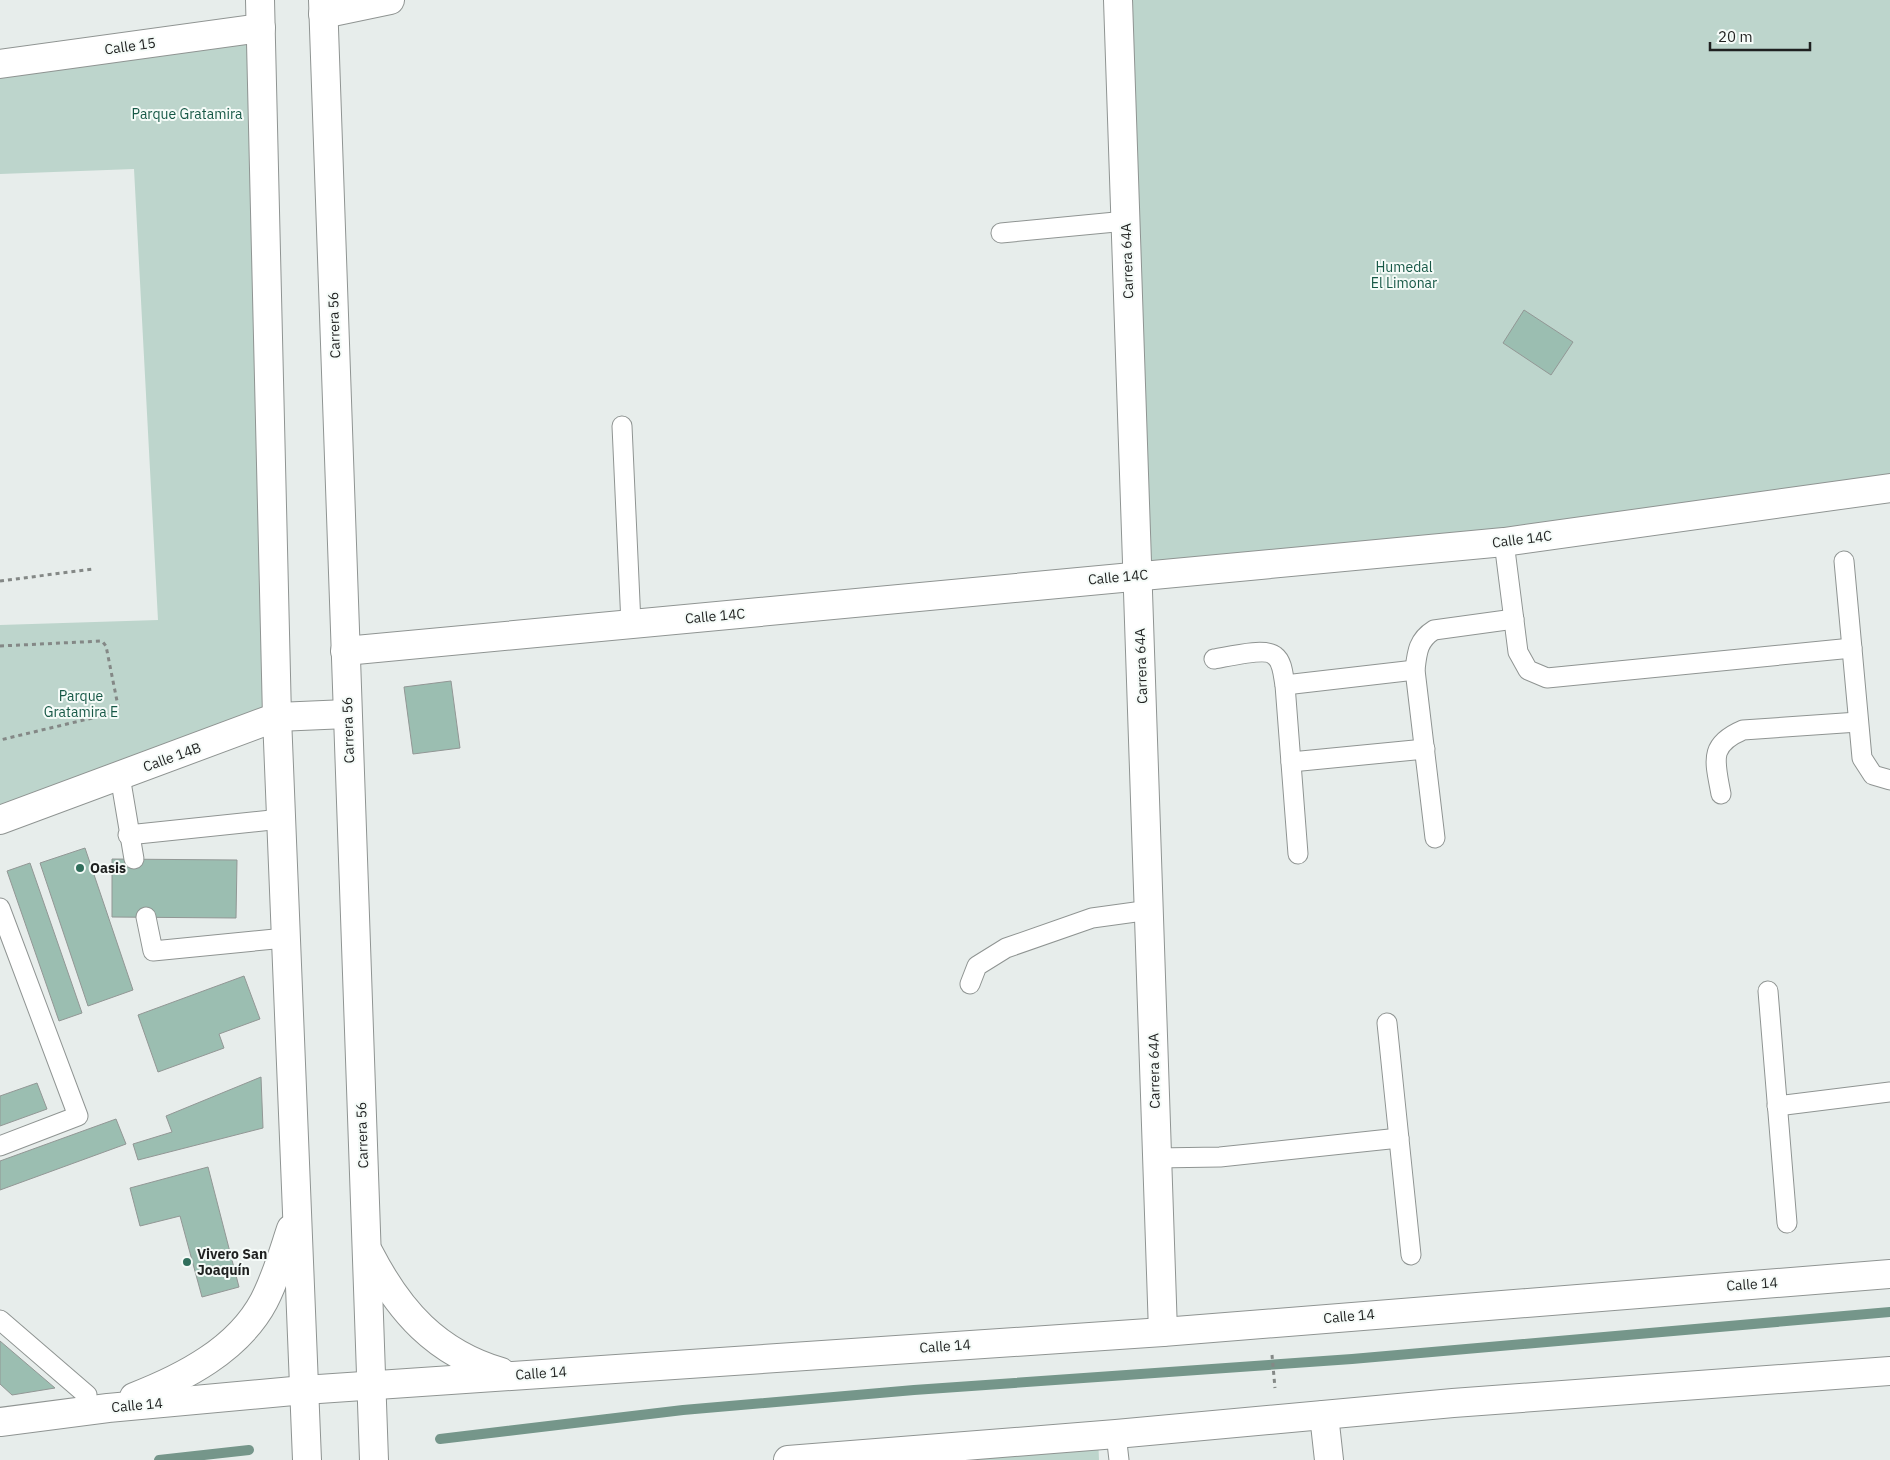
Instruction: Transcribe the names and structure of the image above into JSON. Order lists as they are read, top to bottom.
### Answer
{
  "streets": {
    "street": [
      "Calle 15",
      "Carrera 64A",
      "Carrera 56",
      "Calle 14C",
      "Calle 14B",
      "Calle 14"
    ]
  },
  "crossings": [
    ["Carrera 64A", "Calle 14C"],
    ["Carrera 64A", "Calle 14"],
    ["Carrera 56", "Calle 14C"],
    ["Carrera 56", "Calle 14B"],
    ["Carrera 56", "Calle 14"]
  ],
  "parks": ["Parque Gratamira", "Humedal El Limonar", "Parque Gratamira E"],
  "places": ["Oasis", "Vivero San Joaquín"],
  "scale_bar": "20 m"
}
